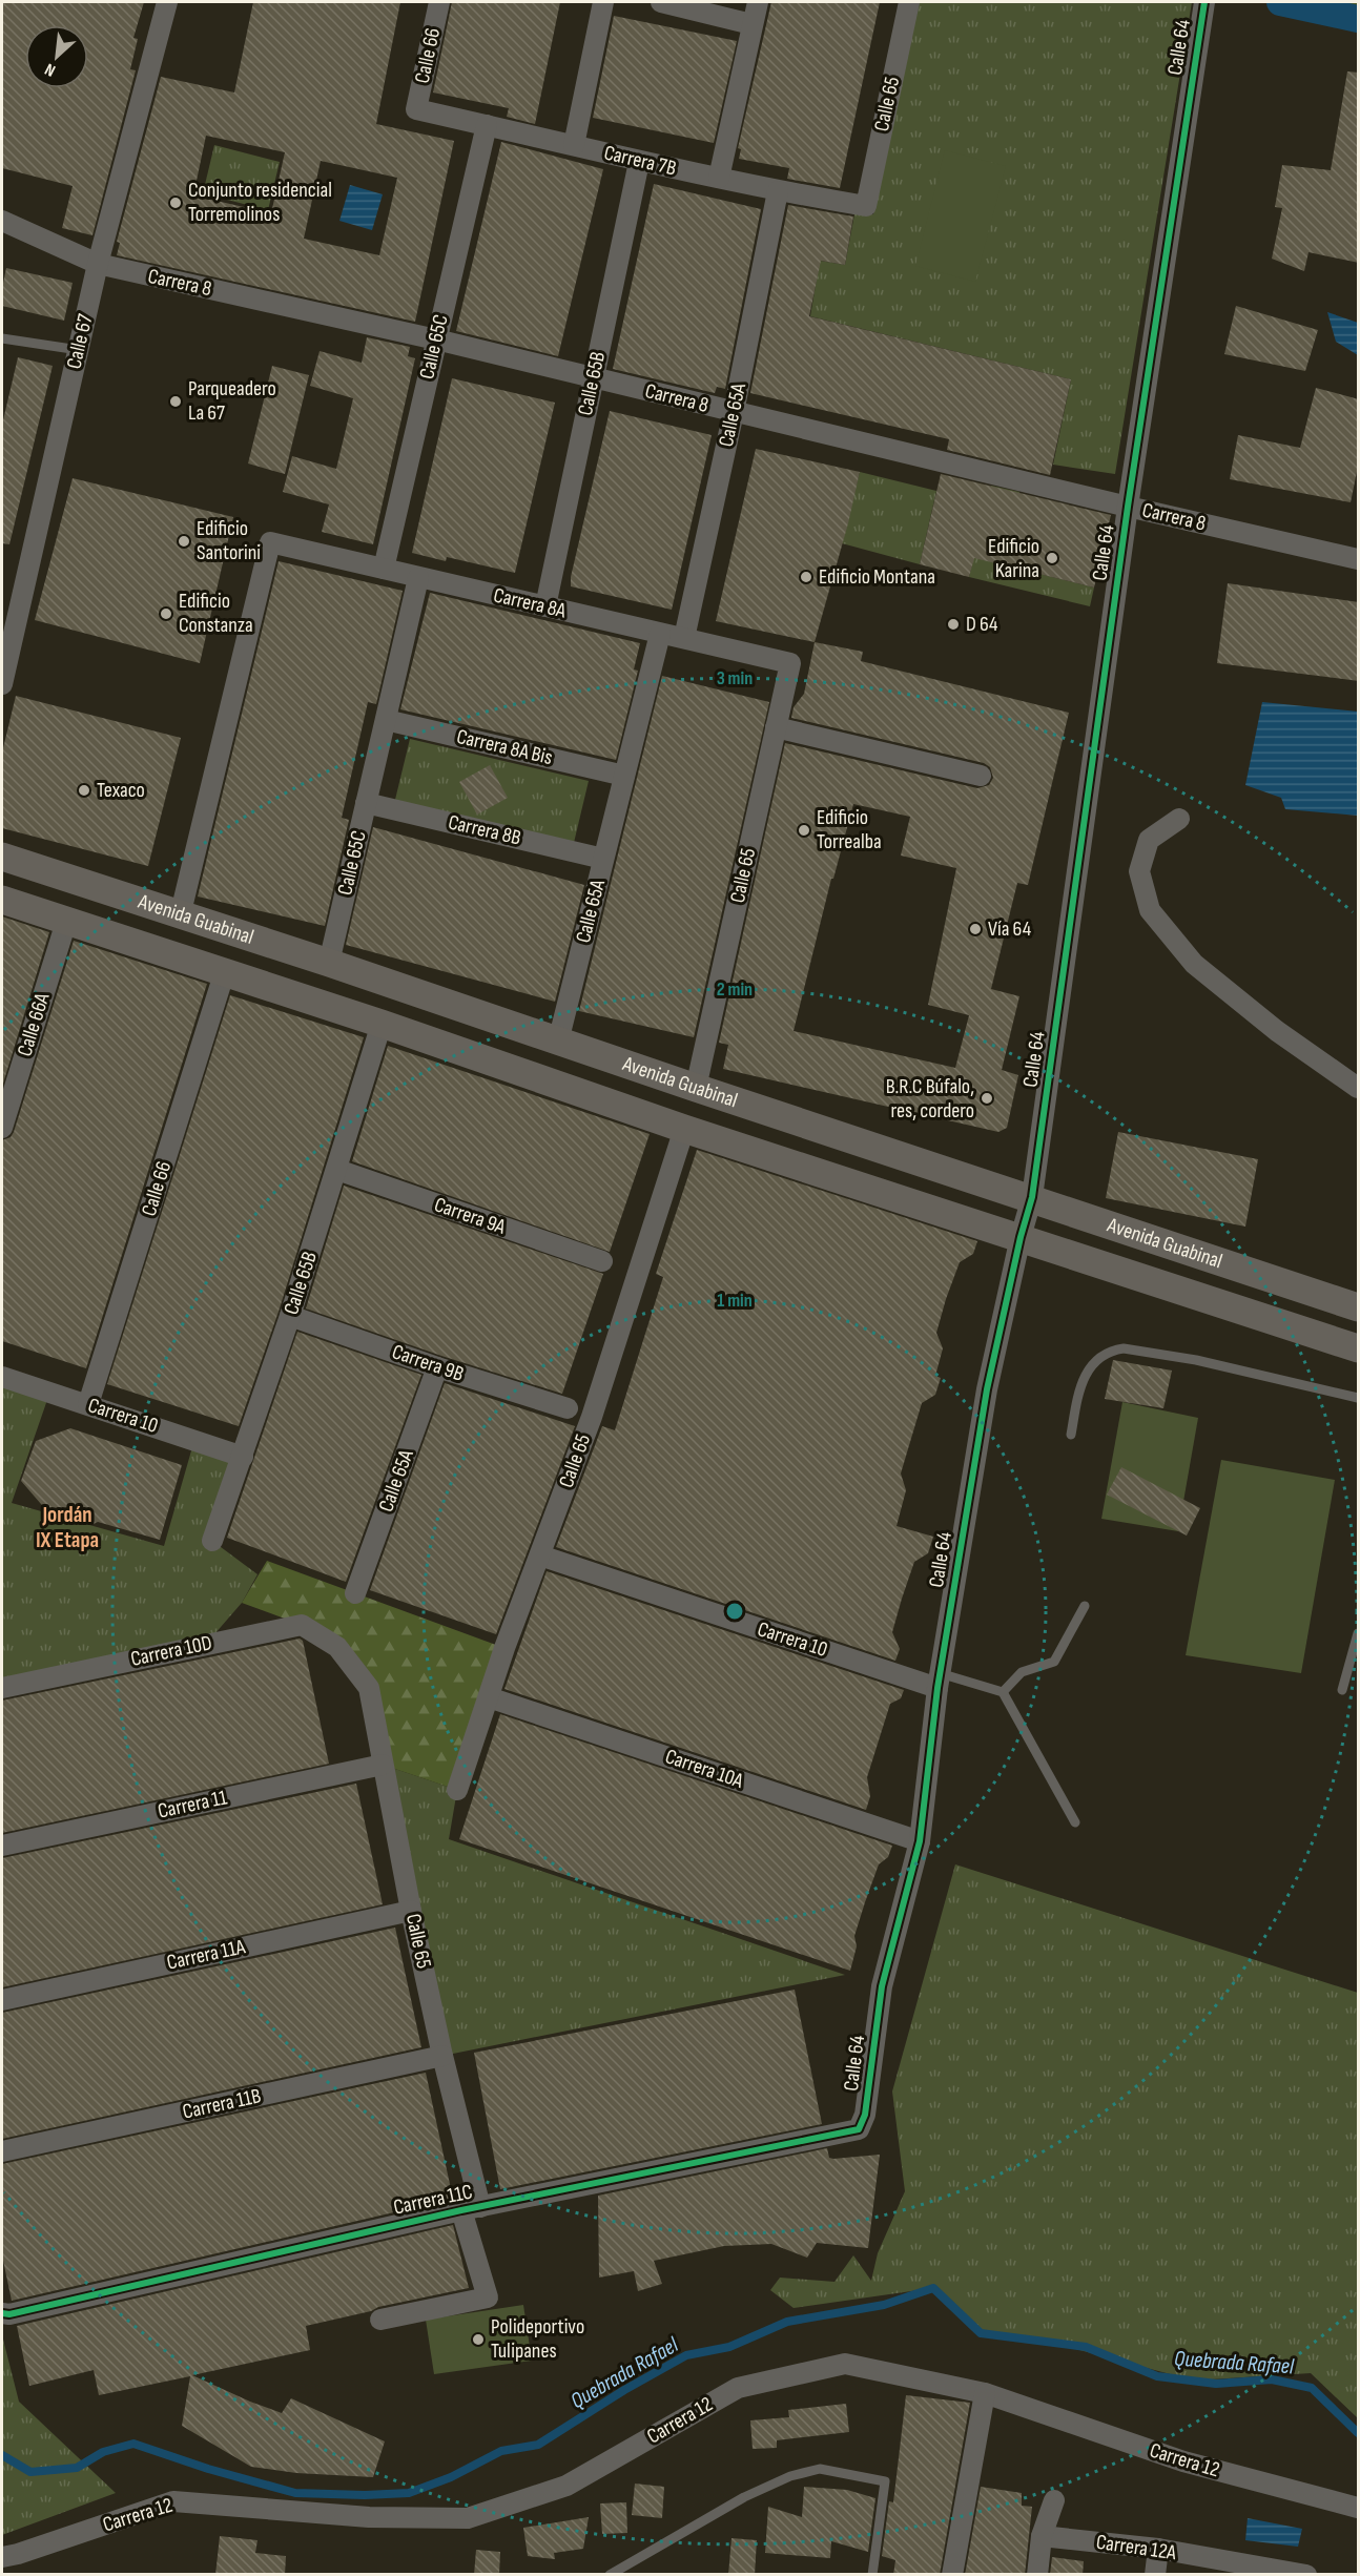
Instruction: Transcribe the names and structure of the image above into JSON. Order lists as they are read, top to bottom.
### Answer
{
  "streets": {
    "main road": ["Avenida Guabinal"],
    "street": [
      "Calle 64",
      "Calle 66",
      "Calle 65",
      "Carrera 7B",
      "Carrera 8",
      "Calle 67",
      "Calle 65C",
      "Calle 65B",
      "Calle 65A",
      "Carrera 8A",
      "Carrera 8A Bis",
      "Carrera 8B",
      "Calle 66A",
      "Carrera 9A",
      "Carrera 9B",
      "Carrera 10",
      "Carrera 10D",
      "Carrera 10A",
      "Carrera 11",
      "Carrera 11A",
      "Carrera 11B",
      "Carrera 11C",
      "Carrera 12",
      "Carrera 12A"
    ]
  },
  "crossings": [
    ["Calle 64", "Carrera 8"],
    ["Calle 64", "Avenida Guabinal"],
    ["Calle 64", "Carrera 10"],
    ["Calle 64", "Carrera 10A"],
    ["Calle 64", "Carrera 11C"],
    ["Calle 66", "Carrera 7B"],
    ["Calle 66", "Avenida Guabinal"],
    ["Calle 66", "Carrera 10"],
    ["Calle 65", "Carrera 7B"],
    ["Calle 65", "Carrera 8A"],
    ["Calle 65", "Avenida Guabinal"],
    ["Calle 65", "Carrera 10"],
    ["Calle 65", "Carrera 10D"],
    ["Calle 65", "Carrera 10A"],
    ["Calle 65", "Carrera 11"],
    ["Calle 65", "Carrera 11A"],
    ["Calle 65", "Carrera 11B"],
    ["Calle 65", "Carrera 11C"],
    ["Carrera 7B", "Calle 65C"],
    ["Carrera 7B", "Calle 65B"],
    ["Carrera 7B", "Calle 65A"],
    ["Carrera 8", "Calle 67"],
    ["Carrera 8", "Calle 65C"],
    ["Carrera 8", "Calle 65B"],
    ["Carrera 8", "Calle 65A"],
    ["Calle 65C", "Carrera 8A"],
    ["Calle 65C", "Carrera 8A Bis"],
    ["Calle 65C", "Carrera 8B"],
    ["Calle 65C", "Avenida Guabinal"],
    ["Calle 65B", "Carrera 8A"],
    ["Calle 65B", "Avenida Guabinal"],
    ["Calle 65B", "Carrera 9A"],
    ["Calle 65B", "Carrera 9B"],
    ["Calle 65B", "Carrera 10"],
    ["Calle 65A", "Carrera 8A"],
    ["Calle 65A", "Carrera 8A Bis"],
    ["Calle 65A", "Carrera 8B"],
    ["Calle 65A", "Avenida Guabinal"],
    ["Calle 65A", "Carrera 9B"],
    ["Carrera 8A", "Avenida Guabinal"],
    ["Avenida Guabinal", "Calle 66A"]
  ],
  "districts": ["Jordán IX Etapa"],
  "water": ["Quebrada Rafael"],
  "places": [
    "Conjunto residencial Torremolinos",
    "Parqueadero La 67",
    "Edificio Santorini",
    "Edificio Karina",
    "Edificio Montana",
    "Edificio Constanza",
    "D 64",
    "Texaco",
    "Edificio Torrealba",
    "Vía 64",
    "B.R.C Búfalo, res, cordero",
    "Polideportivo Tulipanes"
  ],
  "north": "bottom left",
  "rings": ["3 min", "2 min", "1 min"]
}
